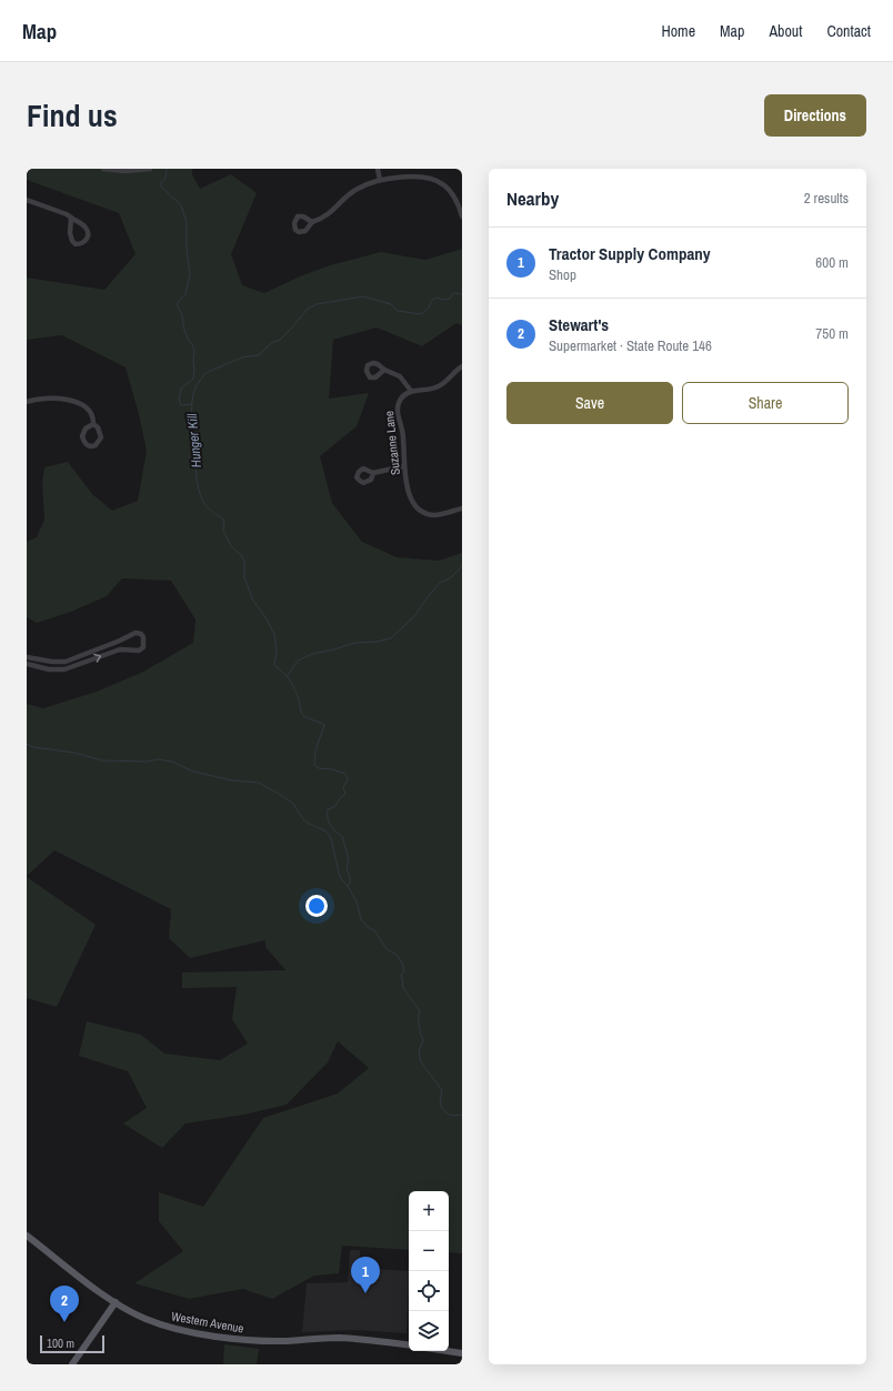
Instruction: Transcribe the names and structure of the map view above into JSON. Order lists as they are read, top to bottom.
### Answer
{
  "streets": {
    "main road": ["Western Avenue"],
    "street": ["Suzanne Lane"]
  },
  "water": ["Hunger Kill"],
  "scale_bar": "100 m",
  "page": {
    "header": "Map",
    "nav": [
      "Home",
      "Map",
      "About",
      "Contact"
    ],
    "title": "Find us",
    "buttons": [
      "Directions",
      ["Save", "Share"]
    ],
    "heading": ["Nearby", "2 results"],
    "list": [
      {
        "mark": "1",
        "name": "Tractor Supply Company",
        "note": "Shop",
        "value": "600 m"
      },
      {
        "mark": "2",
        "name": "Stewart's",
        "note": "Supermarket · State Route 146",
        "value": "750 m"
      }
    ],
    "map_buttons": ["+", "−"],
    "pins": ["1", "2"],
    "scale": "100 m"
  }
}
